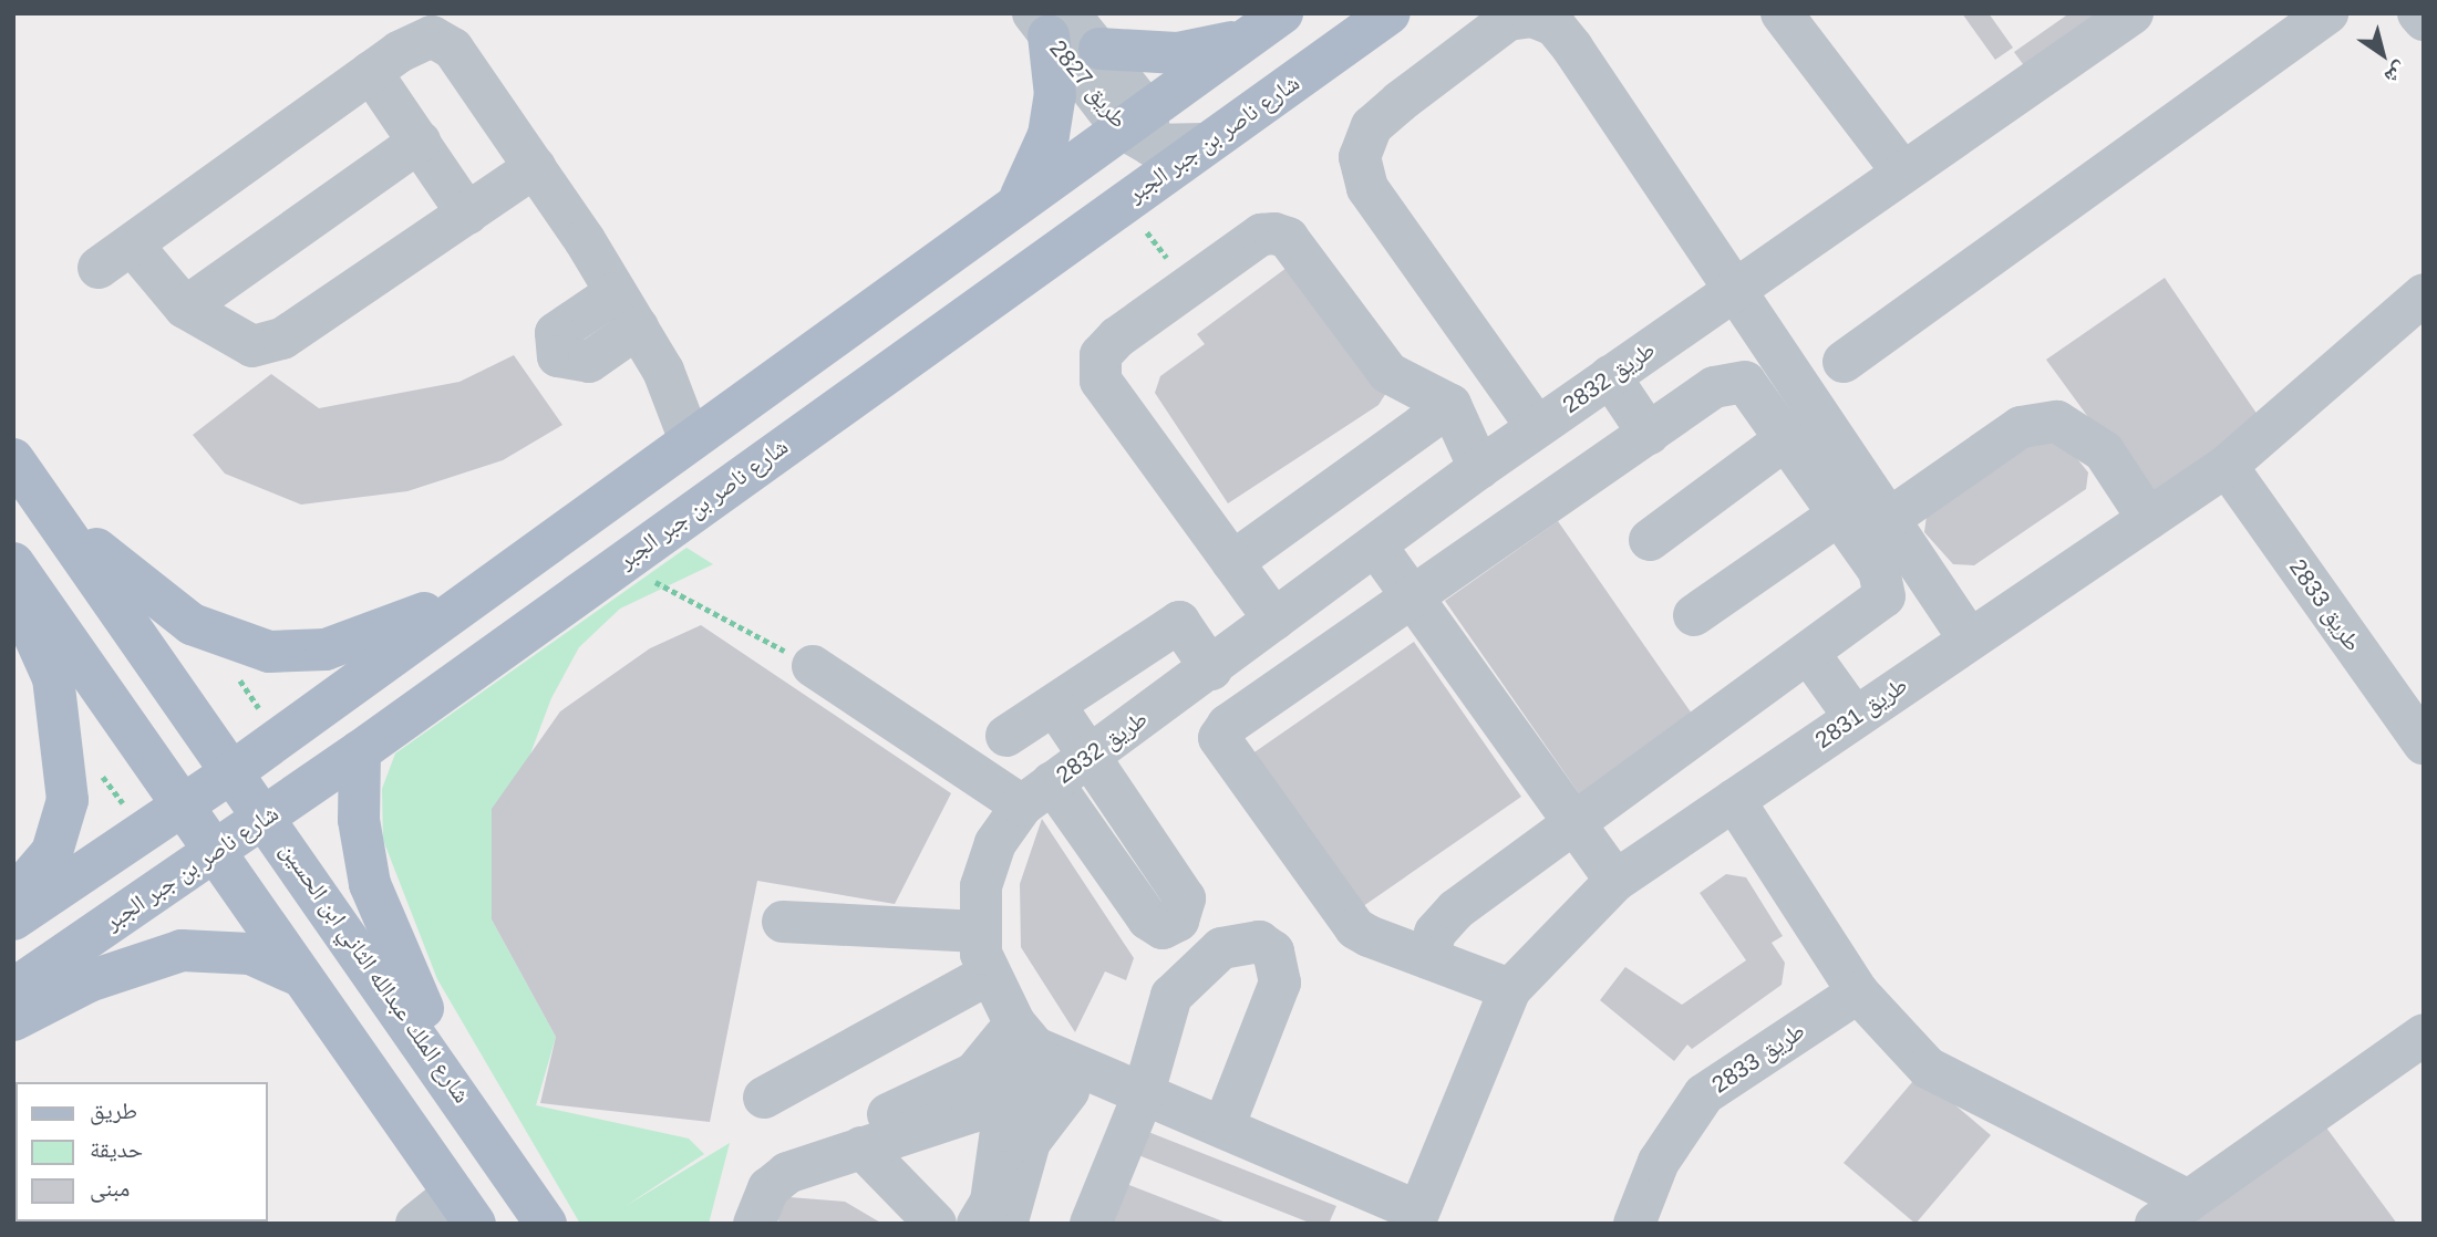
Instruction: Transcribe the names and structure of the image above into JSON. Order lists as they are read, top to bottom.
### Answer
{
  "streets": {
    "main road": ["شارع ناصر بن جبر الجبر", "شارع الملك عبدالله الثاني ابن الحسين"],
    "street": [
      "طريق 2827",
      "طريق 2832",
      "طريق 2833",
      "طريق 2831"
    ]
  },
  "crossings": [
    ["طريق 2827", "شارع ناصر بن جبر الجبر"],
    ["شارع ناصر بن جبر الجبر", "شارع الملك عبدالله الثاني ابن الحسين"],
    ["طريق 2833", "طريق 2831"]
  ],
  "legend": ["طريق", "حديقة", "مبنى"],
  "north": "bottom right"
}
